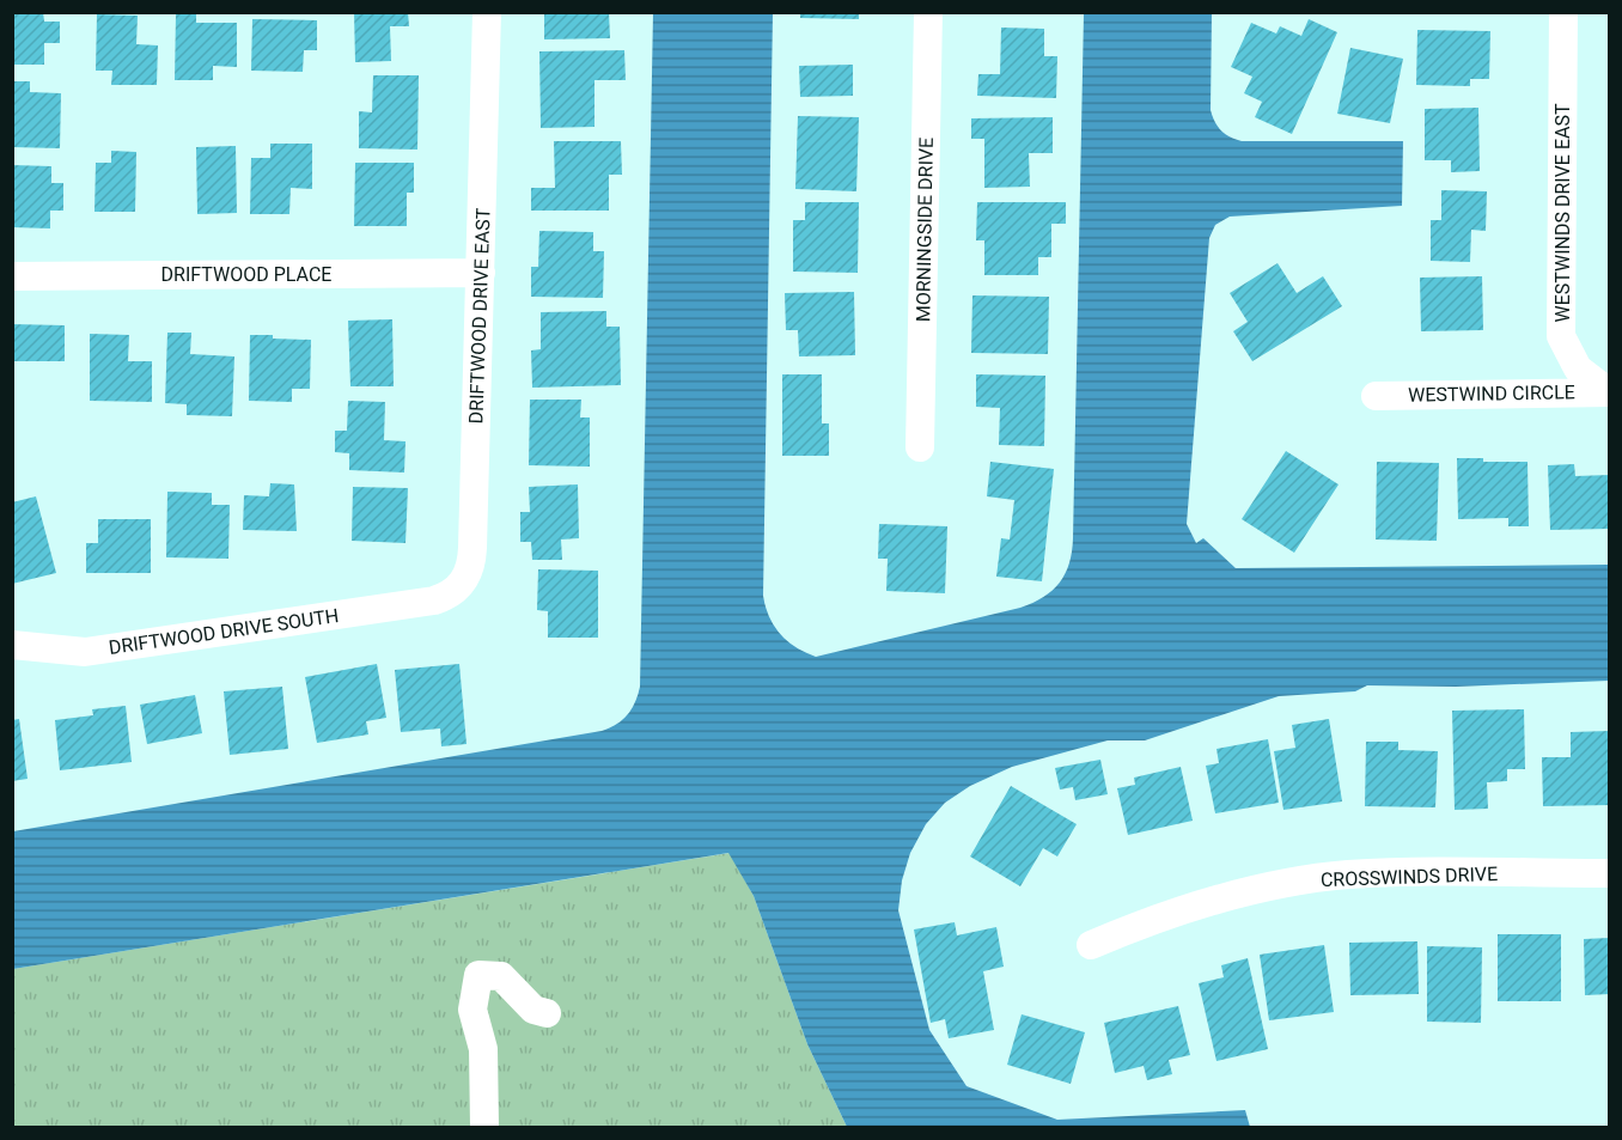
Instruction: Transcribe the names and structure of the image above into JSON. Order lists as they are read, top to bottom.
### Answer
{
  "streets": {
    "street": [
      "WESTWINDS DRIVE EAST",
      "MORNINGSIDE DRIVE",
      "DRIFTWOOD PLACE",
      "DRIFTWOOD DRIVE EAST",
      "WESTWIND CIRCLE",
      "DRIFTWOOD DRIVE SOUTH",
      "CROSSWINDS DRIVE"
    ]
  },
  "crossings": [
    ["WESTWINDS DRIVE EAST", "WESTWIND CIRCLE"],
    ["DRIFTWOOD PLACE", "DRIFTWOOD DRIVE EAST"],
    ["DRIFTWOOD DRIVE EAST", "DRIFTWOOD DRIVE SOUTH"]
  ]
}
